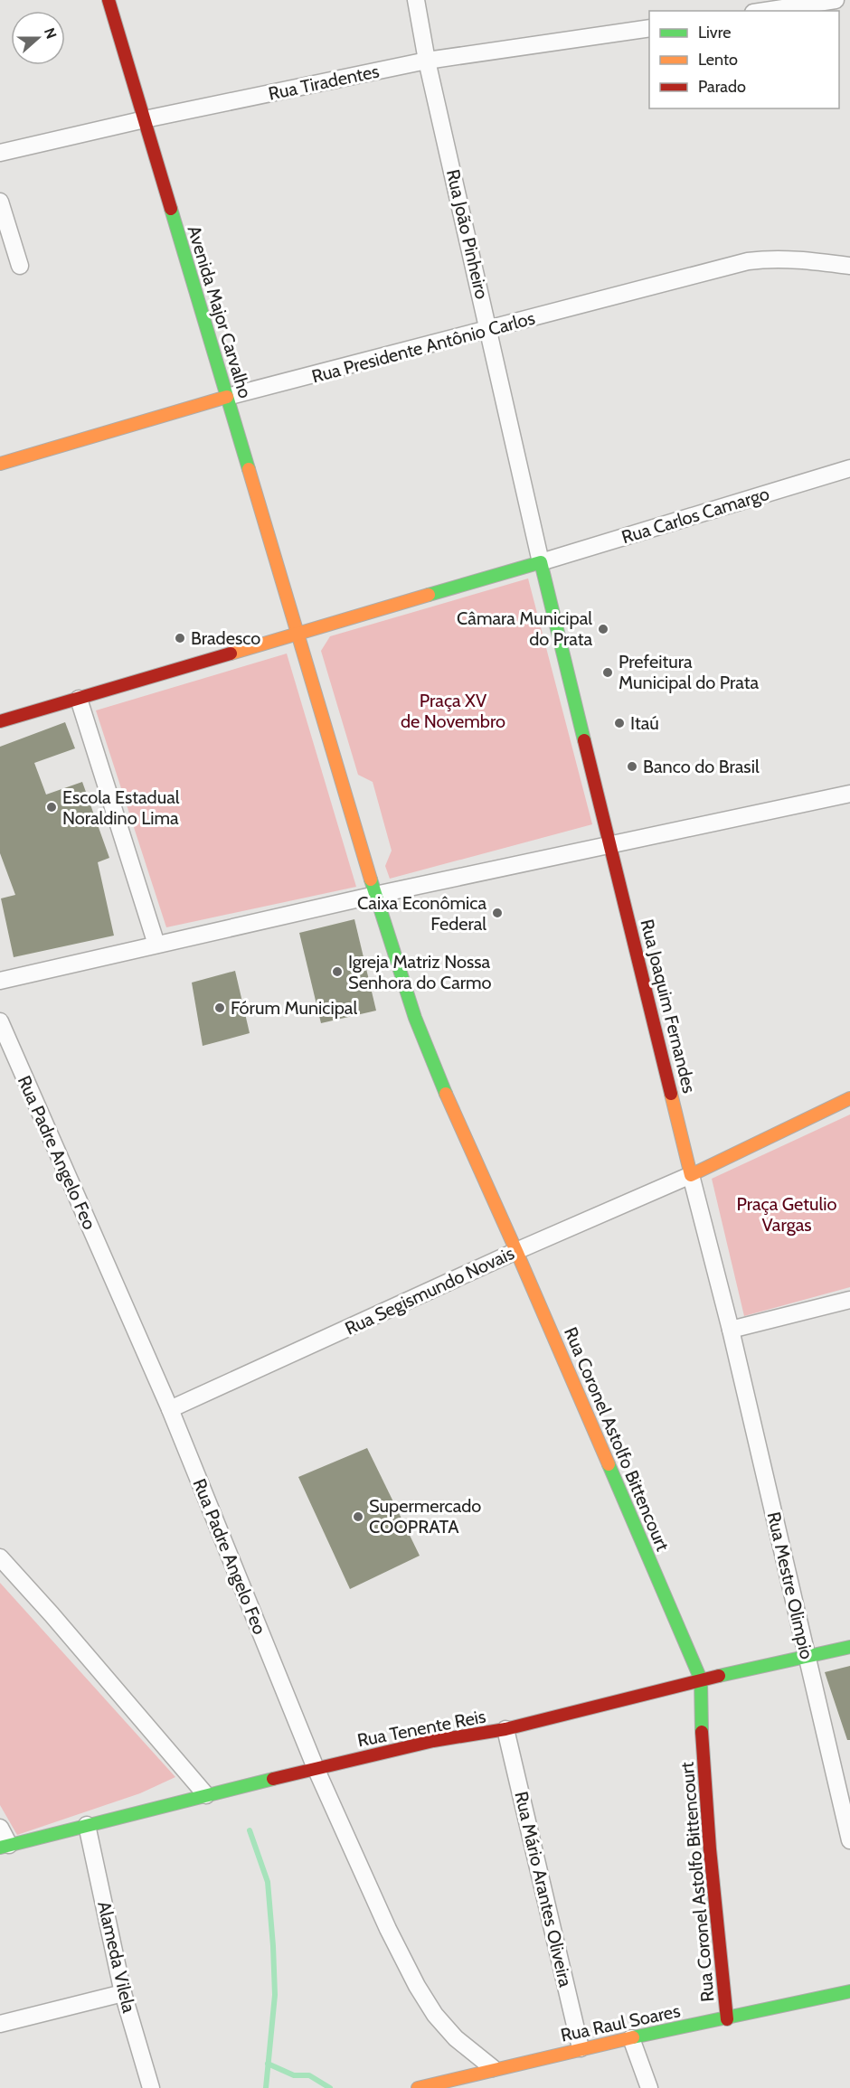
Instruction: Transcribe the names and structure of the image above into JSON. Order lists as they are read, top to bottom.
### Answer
{
  "streets": {
    "street": [
      "Rua Tiradentes",
      "Rua João Pinheiro",
      "Avenida Major Carvalho",
      "Rua Presidente Antônio Carlos",
      "Rua Carlos Camargo",
      "Rua Joaquim Fernandes",
      "Rua Padre Angelo Feo",
      "Rua Segismundo Novais",
      "Rua Coronel Astolfo Bittencourt",
      "Rua Mestre Olimpio",
      "Rua Tenente Reis",
      "Rua Mário Arantes Oliveira",
      "Alameda Vilela",
      "Rua Raul Soares"
    ]
  },
  "crossings": [
    ["Rua Tiradentes", "Rua João Pinheiro"],
    ["Rua Tiradentes", "Avenida Major Carvalho"],
    ["Rua João Pinheiro", "Rua Presidente Antônio Carlos"],
    ["Rua João Pinheiro", "Rua Carlos Camargo"],
    ["Avenida Major Carvalho", "Rua Presidente Antônio Carlos"],
    ["Rua Joaquim Fernandes", "Rua Segismundo Novais"],
    ["Rua Joaquim Fernandes", "Rua Mestre Olimpio"],
    ["Rua Padre Angelo Feo", "Rua Segismundo Novais"],
    ["Rua Padre Angelo Feo", "Rua Tenente Reis"],
    ["Rua Padre Angelo Feo", "Rua Raul Soares"],
    ["Rua Segismundo Novais", "Rua Coronel Astolfo Bittencourt"],
    ["Rua Segismundo Novais", "Rua Mestre Olimpio"],
    ["Rua Coronel Astolfo Bittencourt", "Rua Tenente Reis"],
    ["Rua Coronel Astolfo Bittencourt", "Rua Raul Soares"],
    ["Rua Mestre Olimpio", "Rua Tenente Reis"],
    ["Rua Tenente Reis", "Rua Mário Arantes Oliveira"],
    ["Rua Tenente Reis", "Alameda Vilela"],
    ["Rua Mário Arantes Oliveira", "Rua Raul Soares"]
  ],
  "parks": ["Praça XV de Novembro", "Praça Getulio Vargas"],
  "places": [
    "Câmara Municipal do Prata",
    "Bradesco",
    "Prefeitura Municipal do Prata",
    "Itaú",
    "Banco do Brasil",
    "Escola Estadual Noraldino Lima",
    "Caixa Econômica Federal",
    "Igreja Matriz Nossa Senhora do Carmo",
    "Fórum Municipal",
    "Supermercado COOPRATA"
  ],
  "legend": ["Livre", "Lento", "Parado"],
  "north": "right"
}
